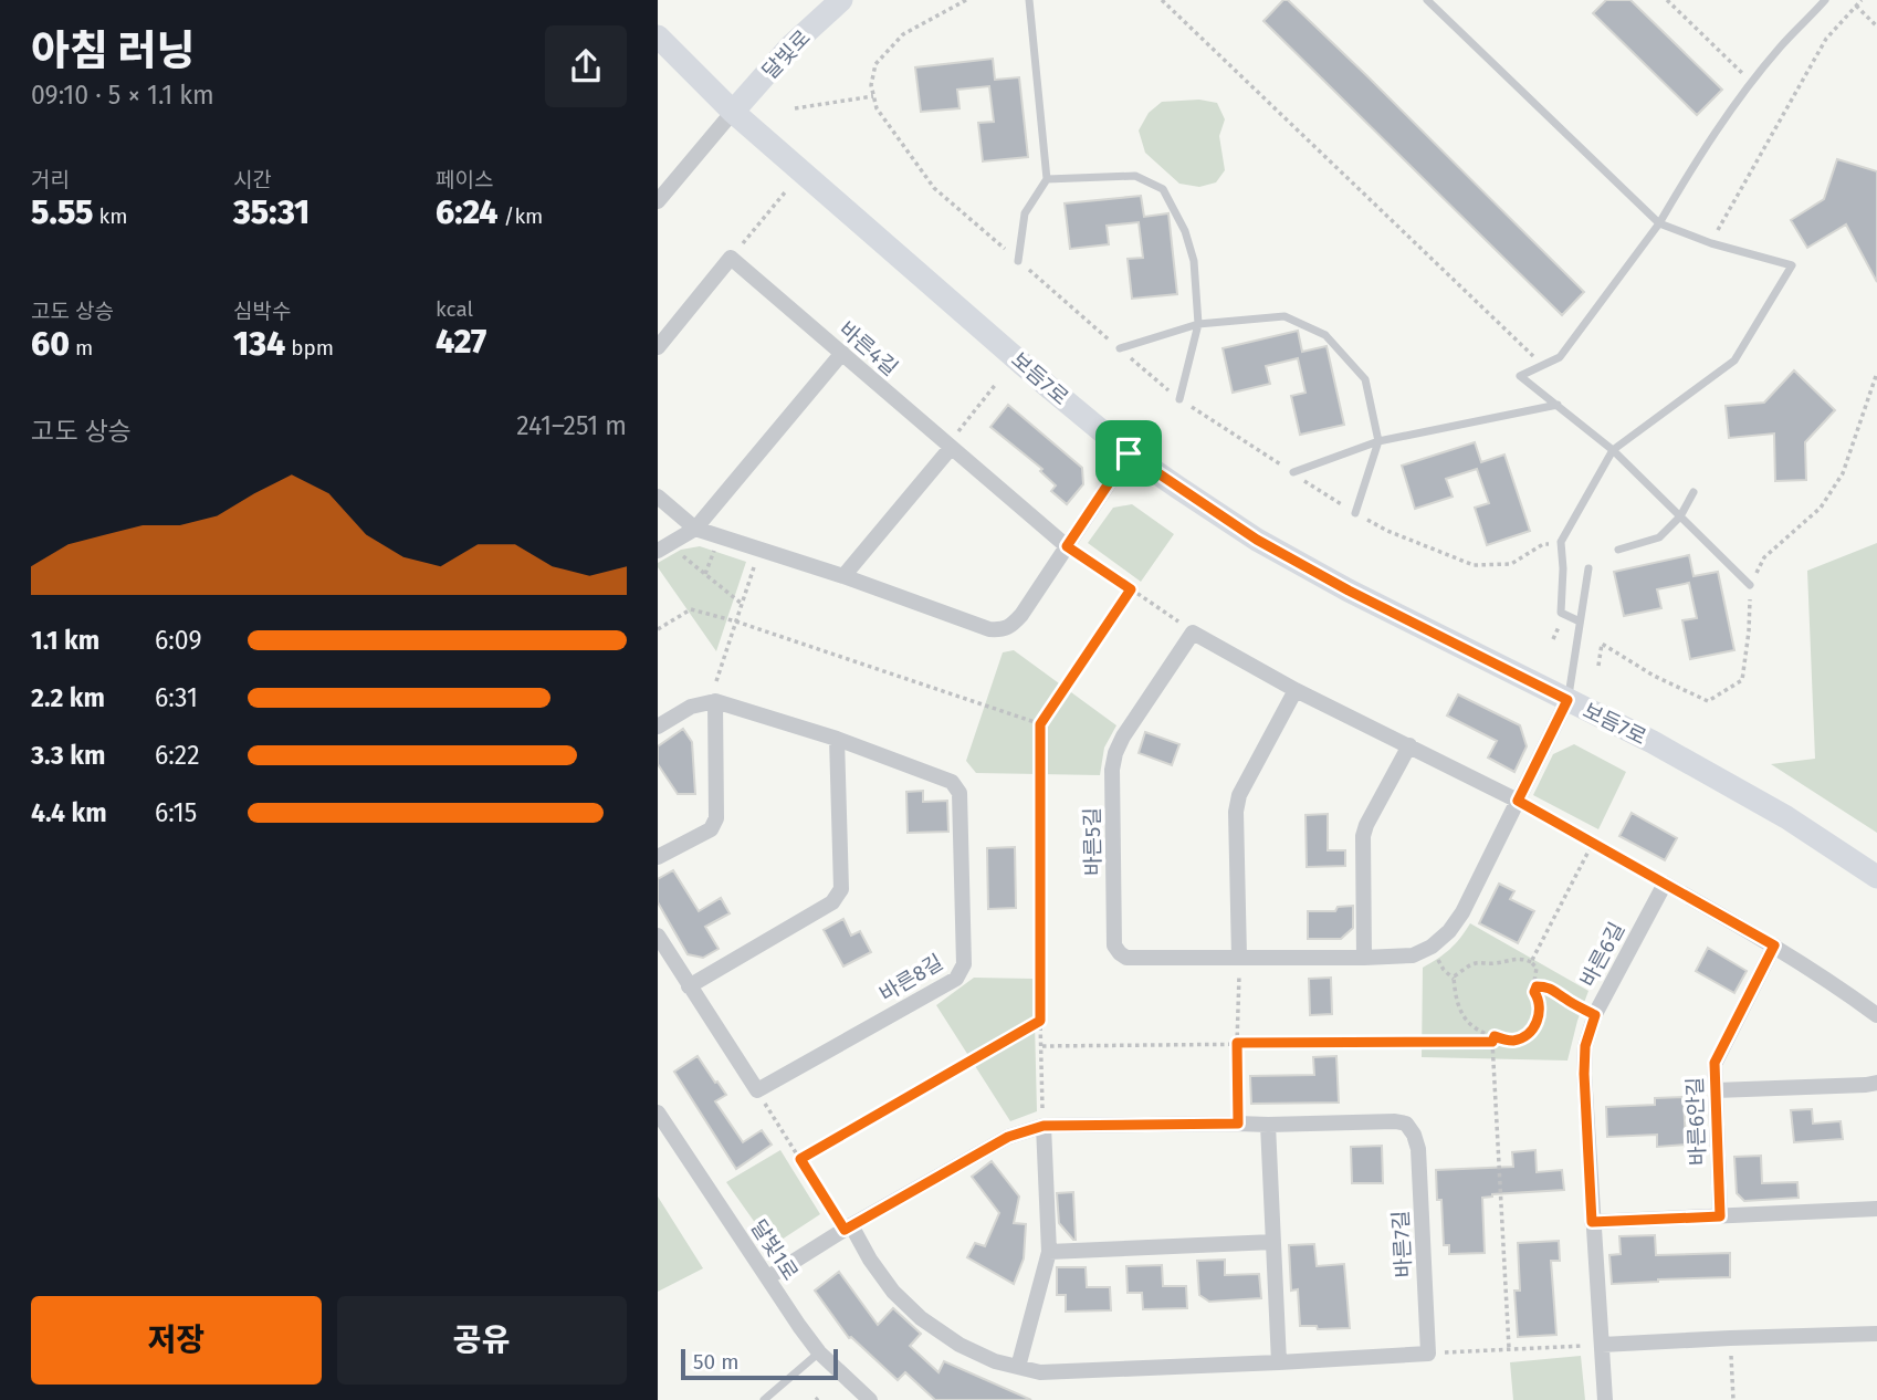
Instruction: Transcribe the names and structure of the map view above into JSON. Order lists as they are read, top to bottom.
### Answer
{
  "streets": {
    "street": [
      "달빛로",
      "바른4길",
      "보듬7로",
      "바른5길",
      "바른6길",
      "바른8길",
      "바른6안길",
      "바른7길",
      "달빛1로"
    ]
  },
  "crossings": [
    ["달빛로", "보듬7로"],
    ["보듬7로", "바른5길"],
    ["바른7길", "달빛1로"]
  ],
  "scale_bar": "50 m",
  "page": {
    "heading": ["아침 러닝", "09:10 · 5 × 1.1 km"],
    "stats": [
      ["거리", "5.55 km"],
      ["시간", "35:31"],
      ["페이스", "6:24 /km"],
      ["고도 상승", "60 m"],
      ["심박수", "134 bpm"],
      ["kcal", "427"]
    ],
    "chart": ["고도 상승", "241–251 m"],
    "list": [
      {
        "name": "1.1 km",
        "note": "6:09"
      },
      {
        "name": "2.2 km",
        "note": "6:31"
      },
      {
        "name": "3.3 km",
        "note": "6:22"
      },
      {
        "name": "4.4 km",
        "note": "6:15"
      }
    ],
    "buttons": ["저장", "공유"],
    "scale": "50 m"
  }
}
